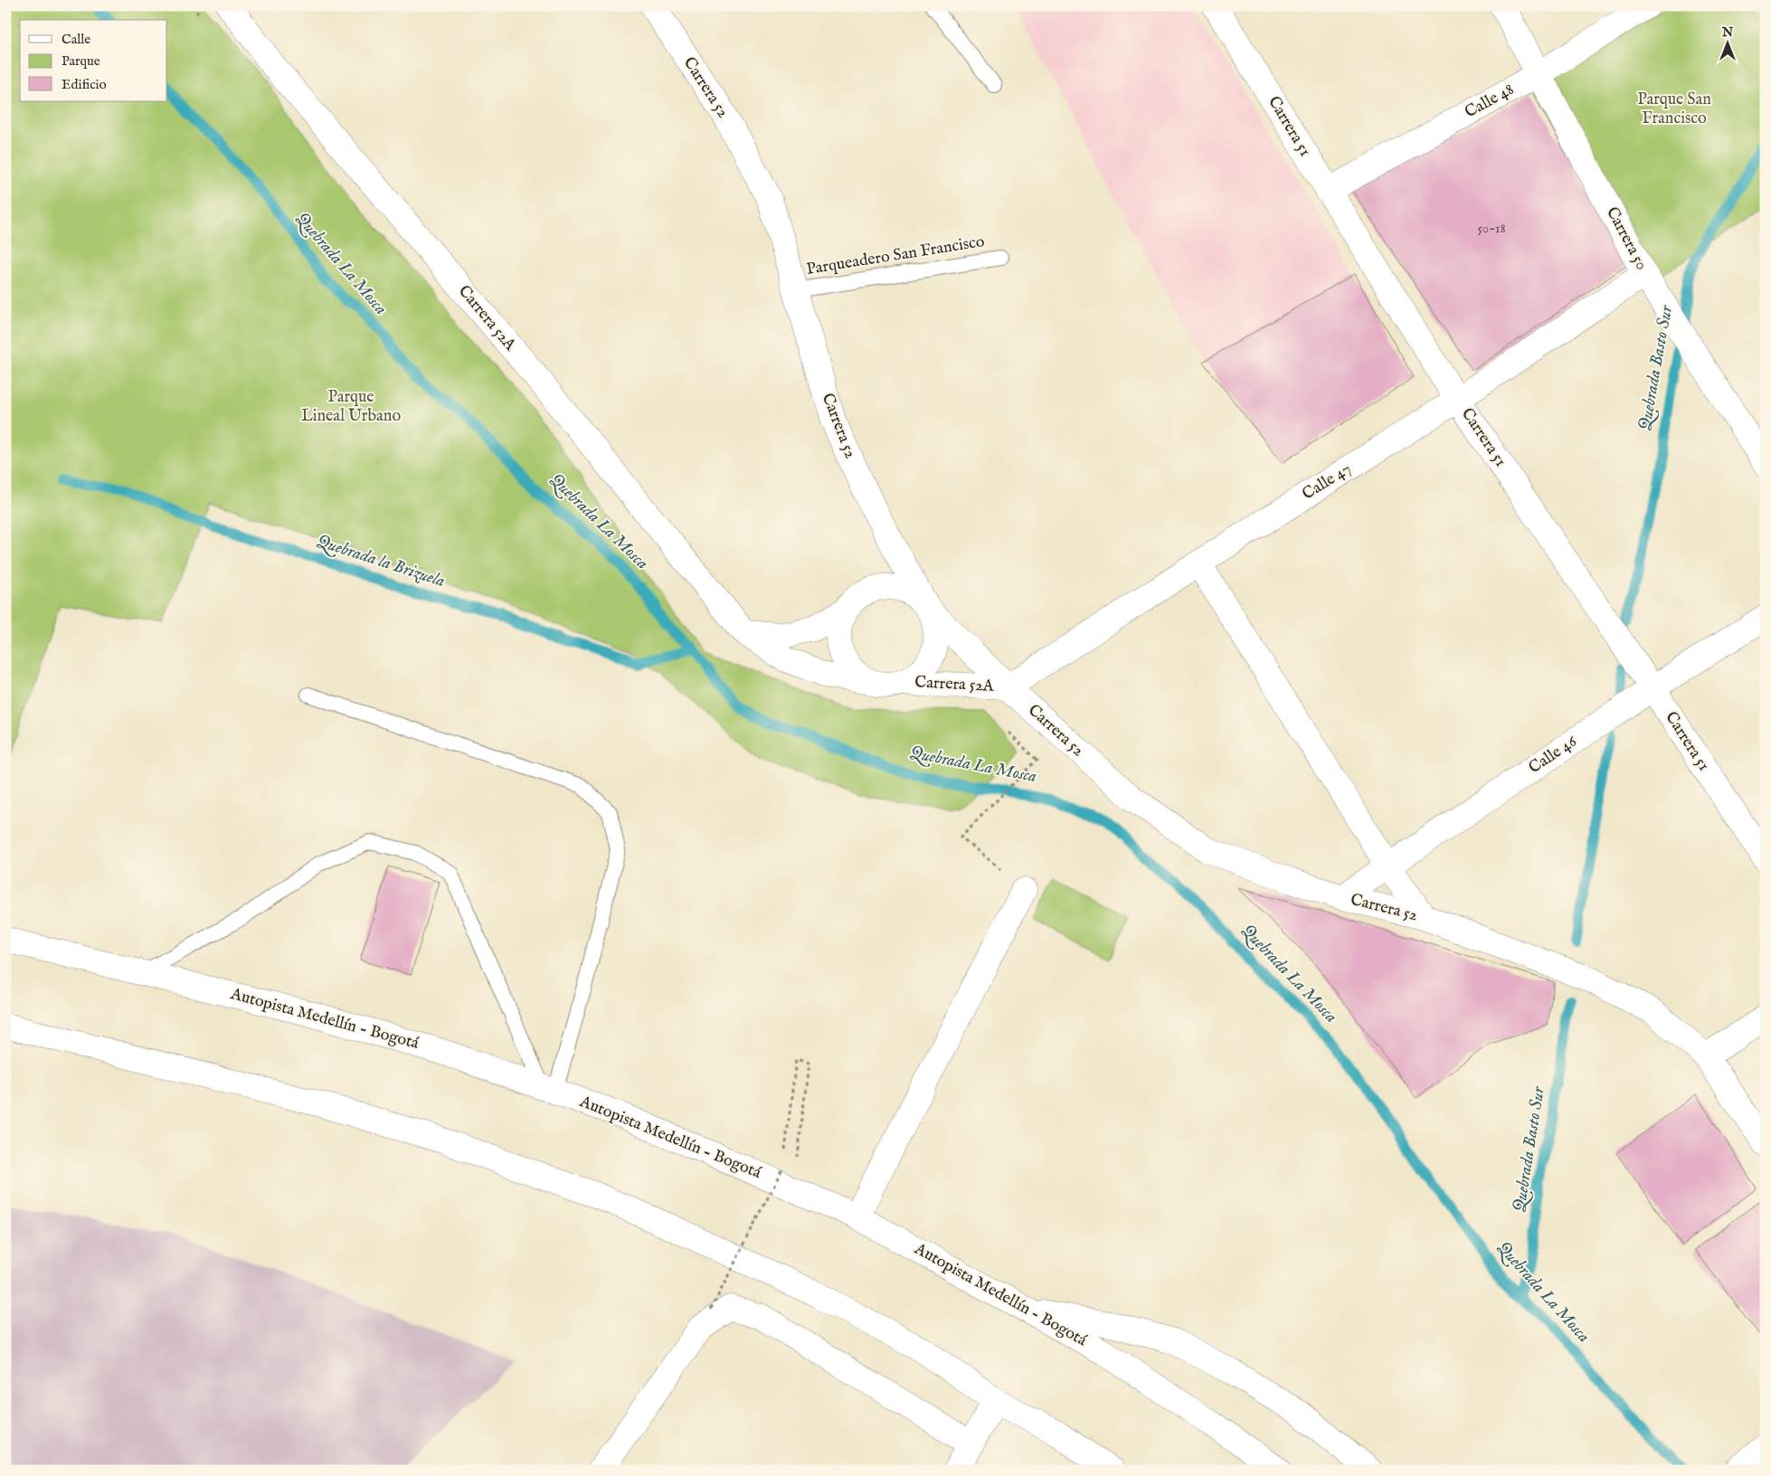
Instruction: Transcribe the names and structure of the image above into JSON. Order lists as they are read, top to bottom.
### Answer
{
  "streets": {
    "main road": [
      "Carrera 52",
      "Calle 48",
      "Carrera 51",
      "Carrera 50",
      "Carrera 52A",
      "Calle 47",
      "Calle 46",
      "Autopista Medellín - Bogotá"
    ],
    "lane": ["Parqueadero San Francisco"]
  },
  "crossings": [
    ["Carrera 52", "Parqueadero San Francisco"],
    ["Carrera 52", "Carrera 52A"],
    ["Carrera 52", "Calle 47"],
    ["Carrera 52", "Calle 46"],
    ["Calle 48", "Carrera 51"],
    ["Calle 48", "Carrera 50"],
    ["Carrera 51", "Calle 47"],
    ["Carrera 51", "Calle 46"],
    ["Carrera 50", "Calle 47"],
    ["Carrera 52A", "Calle 47"]
  ],
  "water": ["Quebrada La Mosca", "Quebrada Basto Sur", "Quebrada la Brizuela"],
  "parks": ["Parque San Francisco", "Parque Lineal Urbano"],
  "house_numbers": ["50-18"],
  "legend": ["Calle", "Parque", "Edificio"],
  "north": "top"
}
